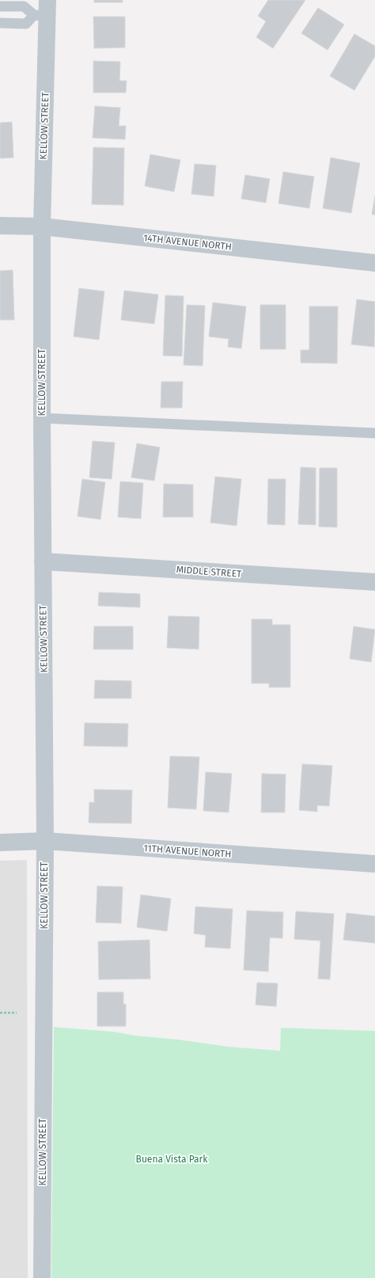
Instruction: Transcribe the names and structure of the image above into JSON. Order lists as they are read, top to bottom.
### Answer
{
  "streets": {
    "street": [
      "KELLOW STREET",
      "14TH AVENUE NORTH",
      "MIDDLE STREET",
      "11TH AVENUE NORTH"
    ]
  },
  "crossings": [
    ["KELLOW STREET", "14TH AVENUE NORTH"],
    ["KELLOW STREET", "MIDDLE STREET"],
    ["KELLOW STREET", "11TH AVENUE NORTH"]
  ],
  "parks": ["Buena Vista Park"]
}
